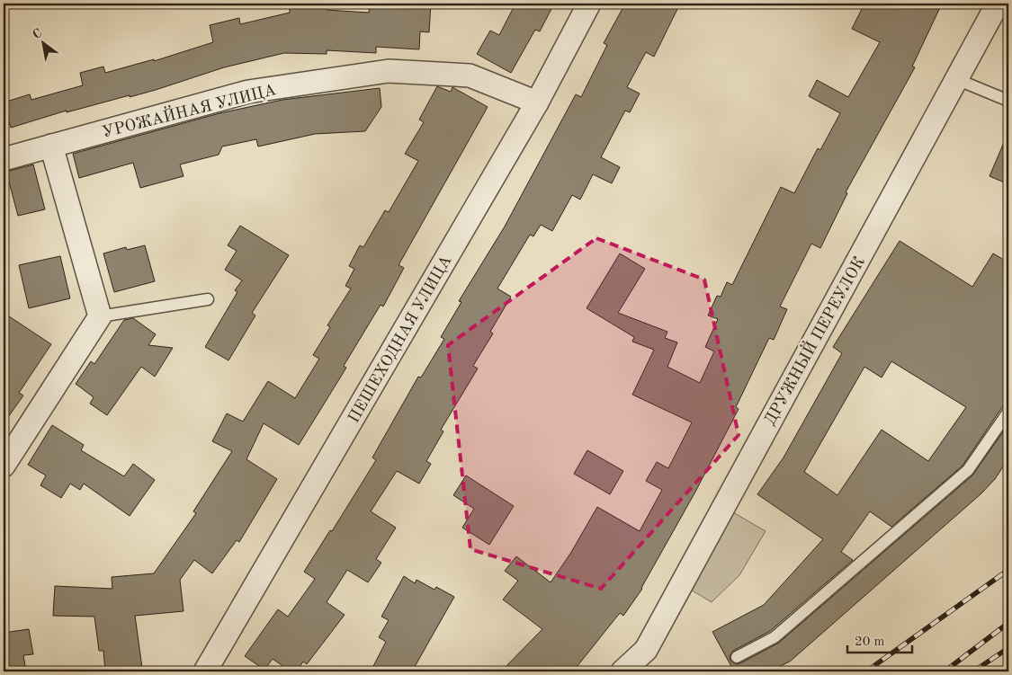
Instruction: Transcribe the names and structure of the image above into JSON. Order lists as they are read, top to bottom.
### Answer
{
  "streets": {
    "street": ["УРОЖАЙНАЯ УЛИЦА", "ПЕШЕХОДНАЯ УЛИЦА", "ДРУЖНЫЙ ПЕРЕУЛОК"]
  },
  "crossings": [
    ["УРОЖАЙНАЯ УЛИЦА", "ПЕШЕХОДНАЯ УЛИЦА"]
  ],
  "scale_bar": "20 m",
  "north": "top left"
}
